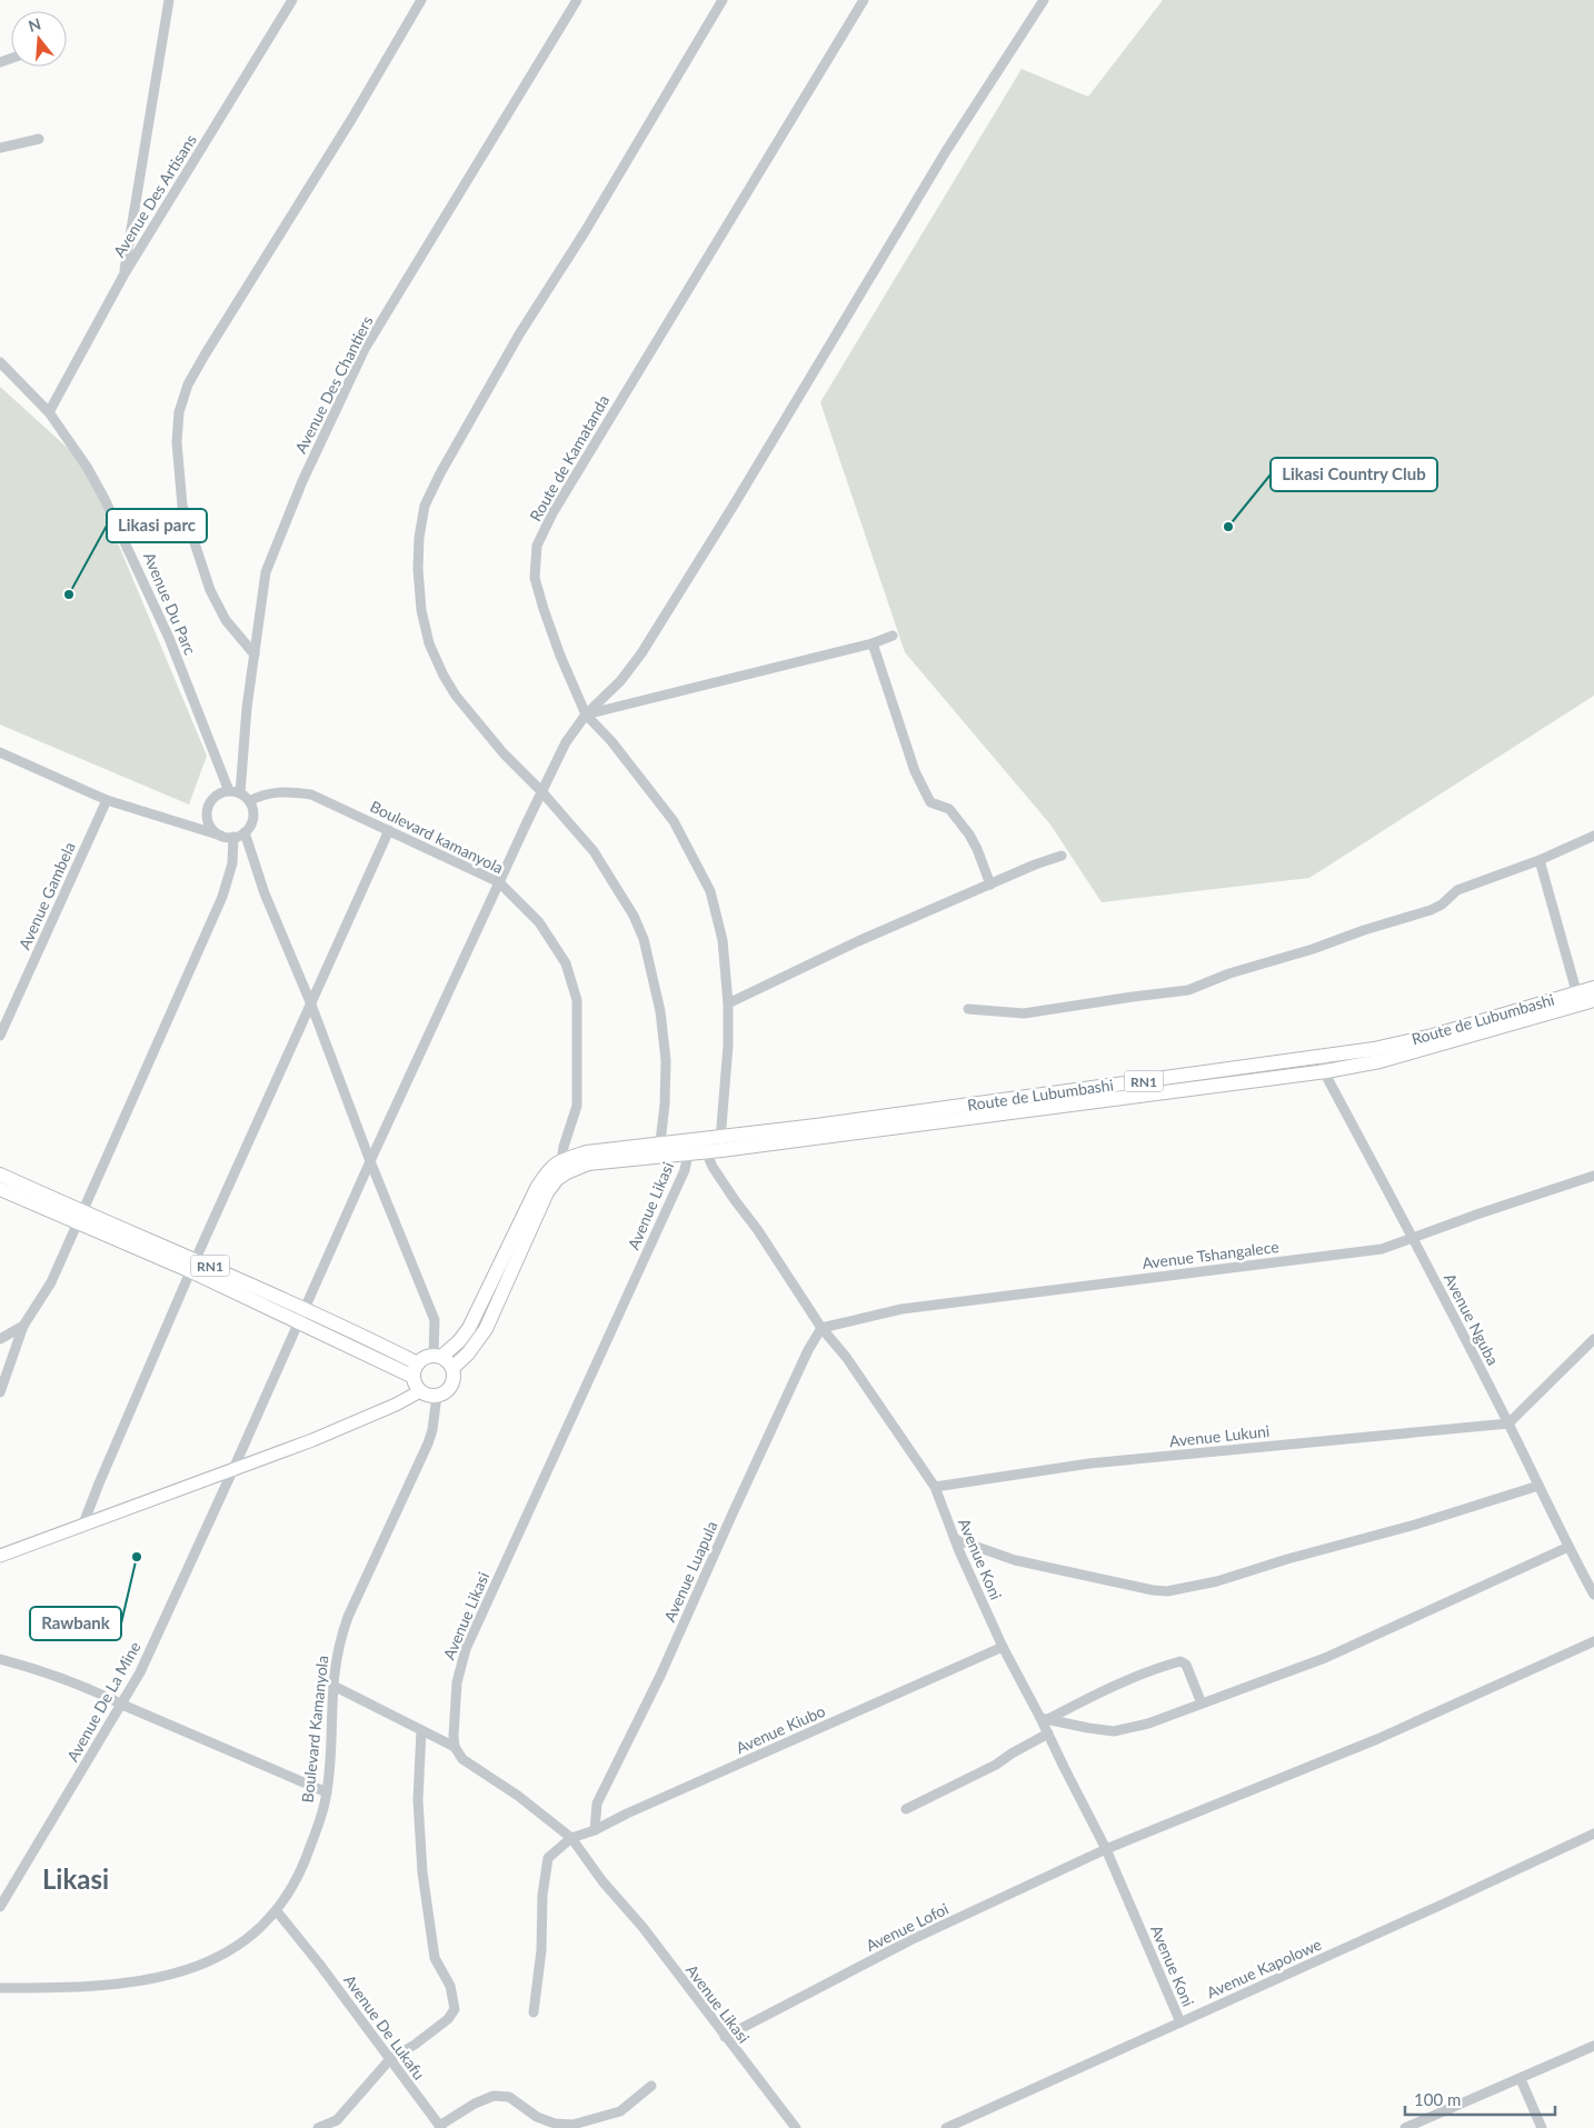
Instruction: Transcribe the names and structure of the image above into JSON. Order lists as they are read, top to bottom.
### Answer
{
  "streets": {
    "highway": ["Route de Lubumbashi", "RN1"],
    "street": [
      "Avenue Des Artisans",
      "Avenue Des Chantiers",
      "Route de Kamatanda",
      "Avenue Du Parc",
      "Boulevard kamanyola",
      "Avenue Gambela",
      "Avenue Likasi",
      "Avenue Tshangalece",
      "Avenue Nguba",
      "Avenue Lukuni",
      "Avenue Koni",
      "Avenue Luapula",
      "Avenue De La Mine",
      "Boulevard Kamanyola",
      "Avenue Kiubo",
      "Avenue Lofoi",
      "Avenue Kapolowe",
      "Avenue De Lukafu"
    ]
  },
  "crossings": [
    ["Avenue Des Artisans", "Avenue Du Parc"],
    ["Avenue Des Chantiers", "Avenue Du Parc"],
    ["Avenue Des Chantiers", "Boulevard kamanyola"],
    ["Route de Kamatanda", "Route de Lubumbashi"],
    ["Route de Kamatanda", "Avenue Koni"],
    ["Route de Kamatanda", "Avenue De La Mine"],
    ["Avenue Du Parc", "Boulevard kamanyola"],
    ["Boulevard kamanyola", "Route de Lubumbashi"],
    ["Boulevard kamanyola", "Avenue De La Mine"],
    ["Route de Lubumbashi", "Avenue Likasi"],
    ["Route de Lubumbashi", "Avenue Nguba"],
    ["Route de Lubumbashi", "Avenue Koni"],
    ["RN1", "Avenue De La Mine"],
    ["RN1", "Boulevard Kamanyola"],
    ["Avenue Likasi", "Avenue Kiubo"],
    ["Avenue Likasi", "Avenue Lofoi"],
    ["Avenue Tshangalece", "Avenue Nguba"],
    ["Avenue Tshangalece", "Avenue Koni"],
    ["Avenue Tshangalece", "Avenue Luapula"],
    ["Avenue Nguba", "Avenue Lukuni"],
    ["Avenue Lukuni", "Avenue Koni"],
    ["Avenue Koni", "Avenue Luapula"],
    ["Avenue Koni", "Avenue Kiubo"],
    ["Avenue Koni", "Avenue Lofoi"],
    ["Avenue Koni", "Avenue Kapolowe"],
    ["Avenue Luapula", "Avenue Kiubo"],
    ["Boulevard Kamanyola", "Avenue De Lukafu"]
  ],
  "districts": ["Likasi"],
  "places": ["Likasi Country Club", "Likasi parc", "Rawbank"],
  "scale_bar": "100 m",
  "north": "top"
}
